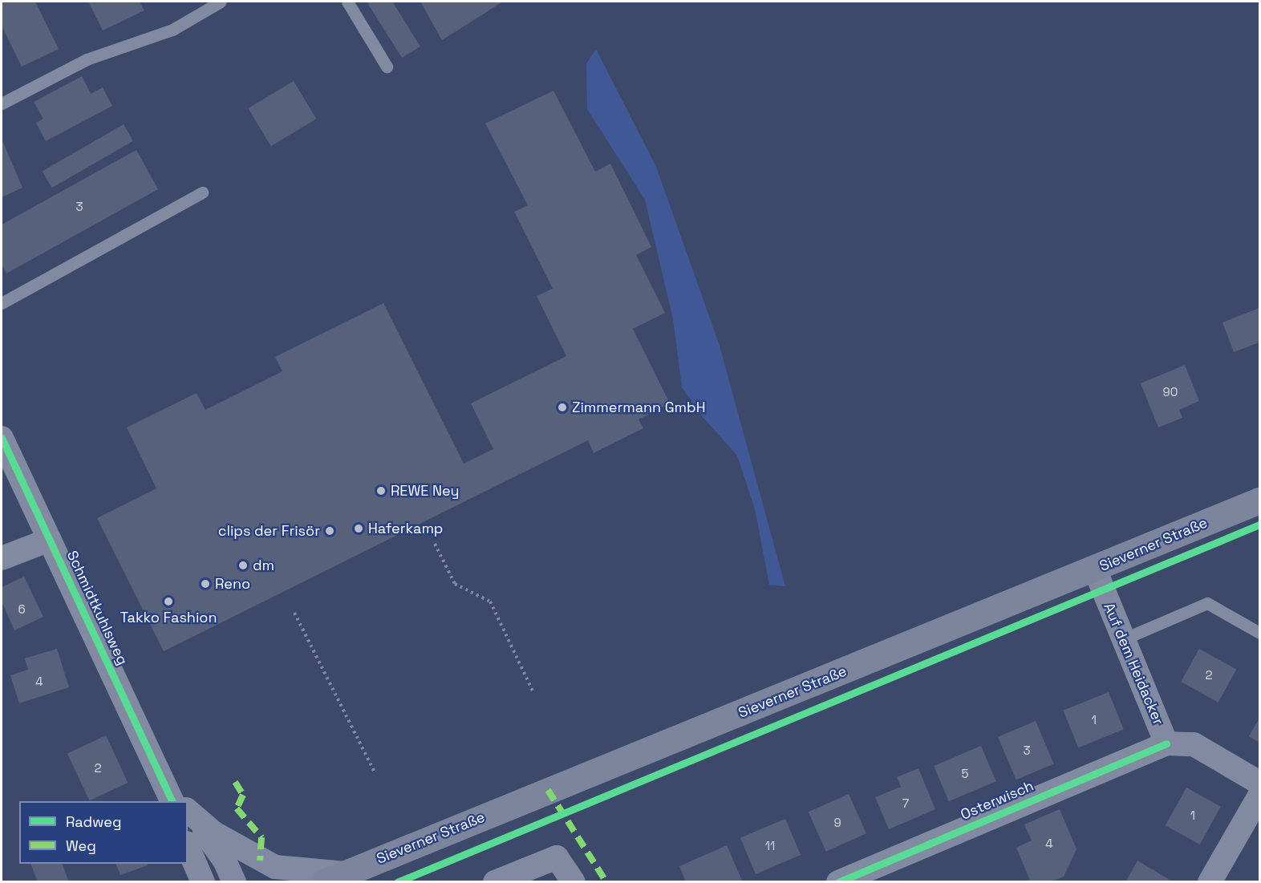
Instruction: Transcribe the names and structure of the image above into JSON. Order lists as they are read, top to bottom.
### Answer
{
  "streets": {
    "main road": ["Sieverner Straße"],
    "street": ["Schmidtkuhlsweg", "Auf dem Heidacker", "Osterwisch"]
  },
  "crossings": [
    ["Sieverner Straße", "Schmidtkuhlsweg"],
    ["Sieverner Straße", "Auf dem Heidacker"],
    ["Auf dem Heidacker", "Osterwisch"]
  ],
  "places": [
    "Zimmermann GmbH",
    "REWE Ney",
    "Haferkamp",
    "clips der Frisör",
    "dm",
    "Reno",
    "Takko Fashion"
  ],
  "house_numbers": [
    "3",
    "90",
    "6",
    "2",
    "4",
    "1",
    "3",
    "2",
    "5",
    "7",
    "1",
    "9",
    "4",
    "11"
  ],
  "legend": ["Radweg", "Weg"]
}
